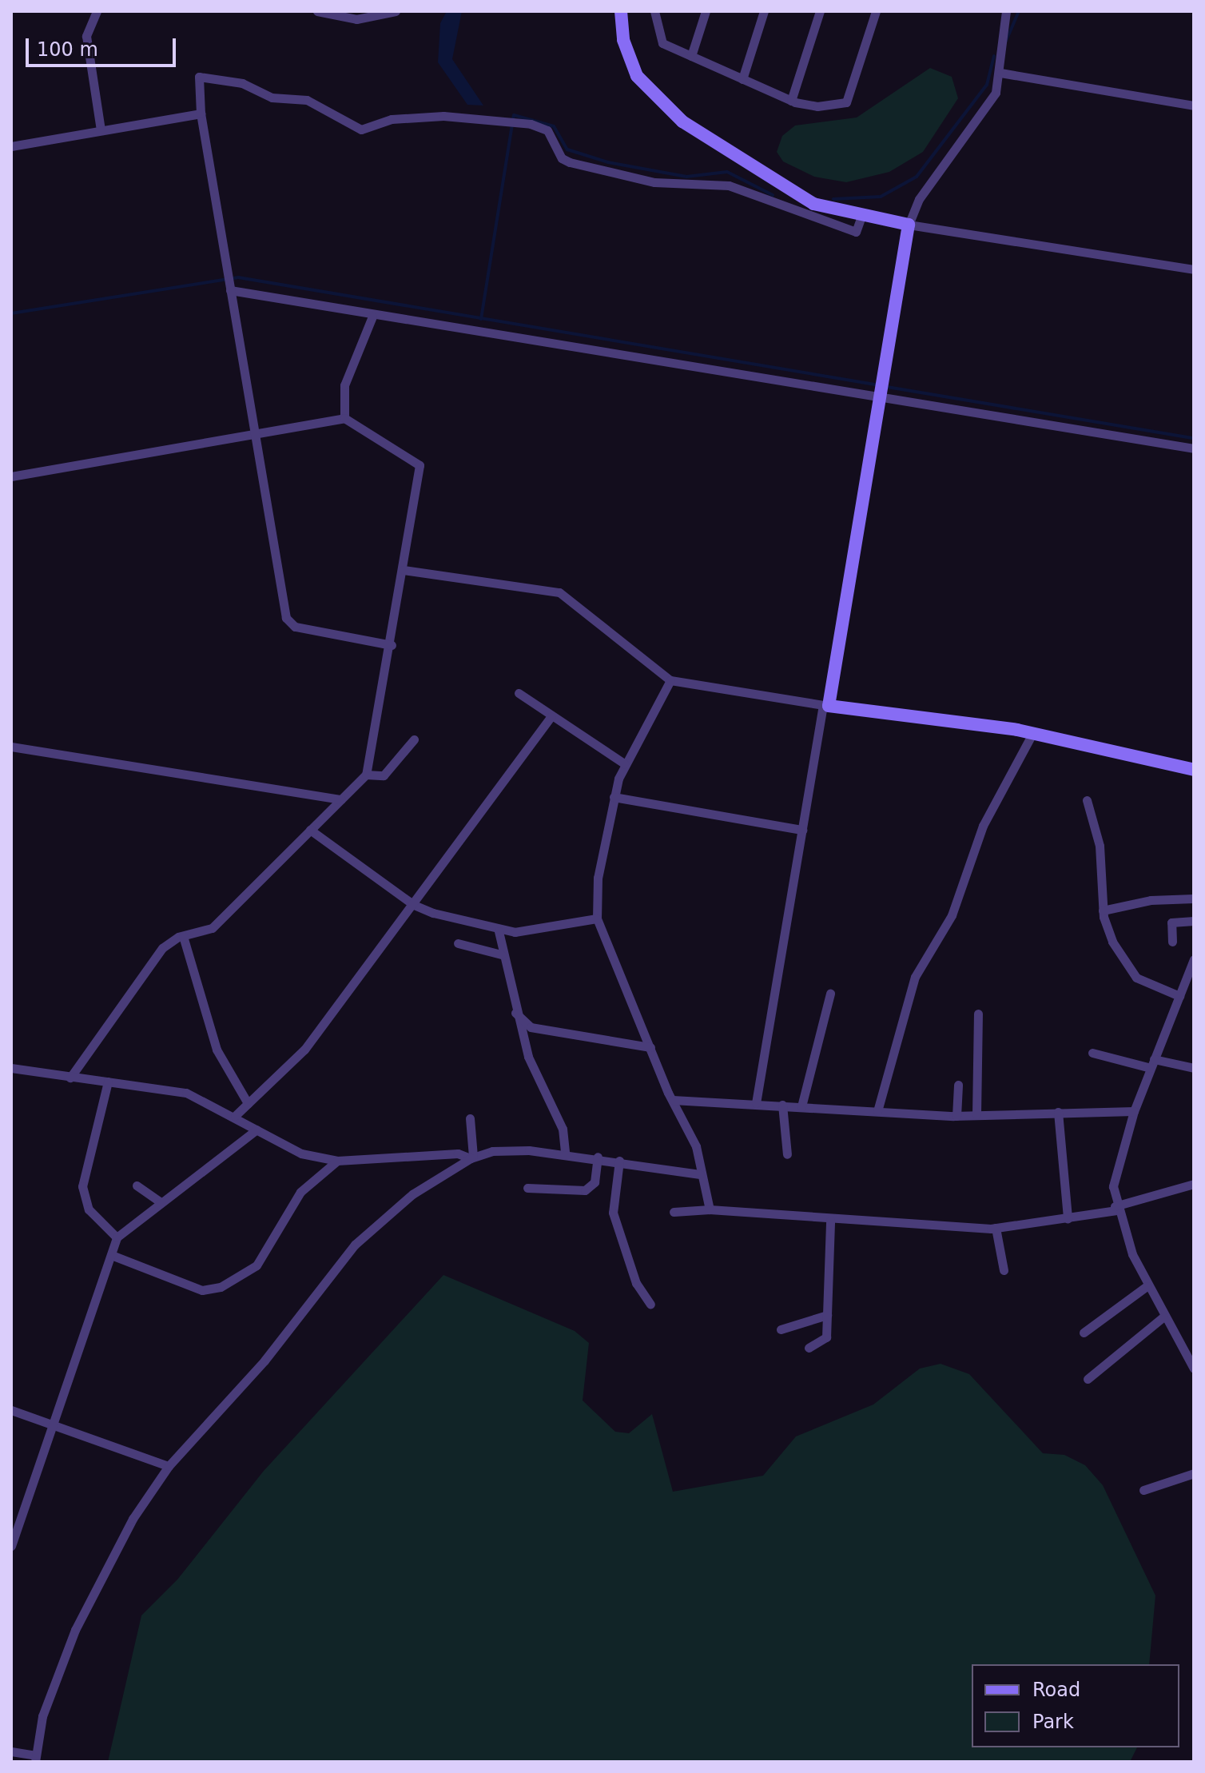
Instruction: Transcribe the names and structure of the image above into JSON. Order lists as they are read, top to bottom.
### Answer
{
  "legend": ["Road", "Park"],
  "scale_bar": "100 m"
}
